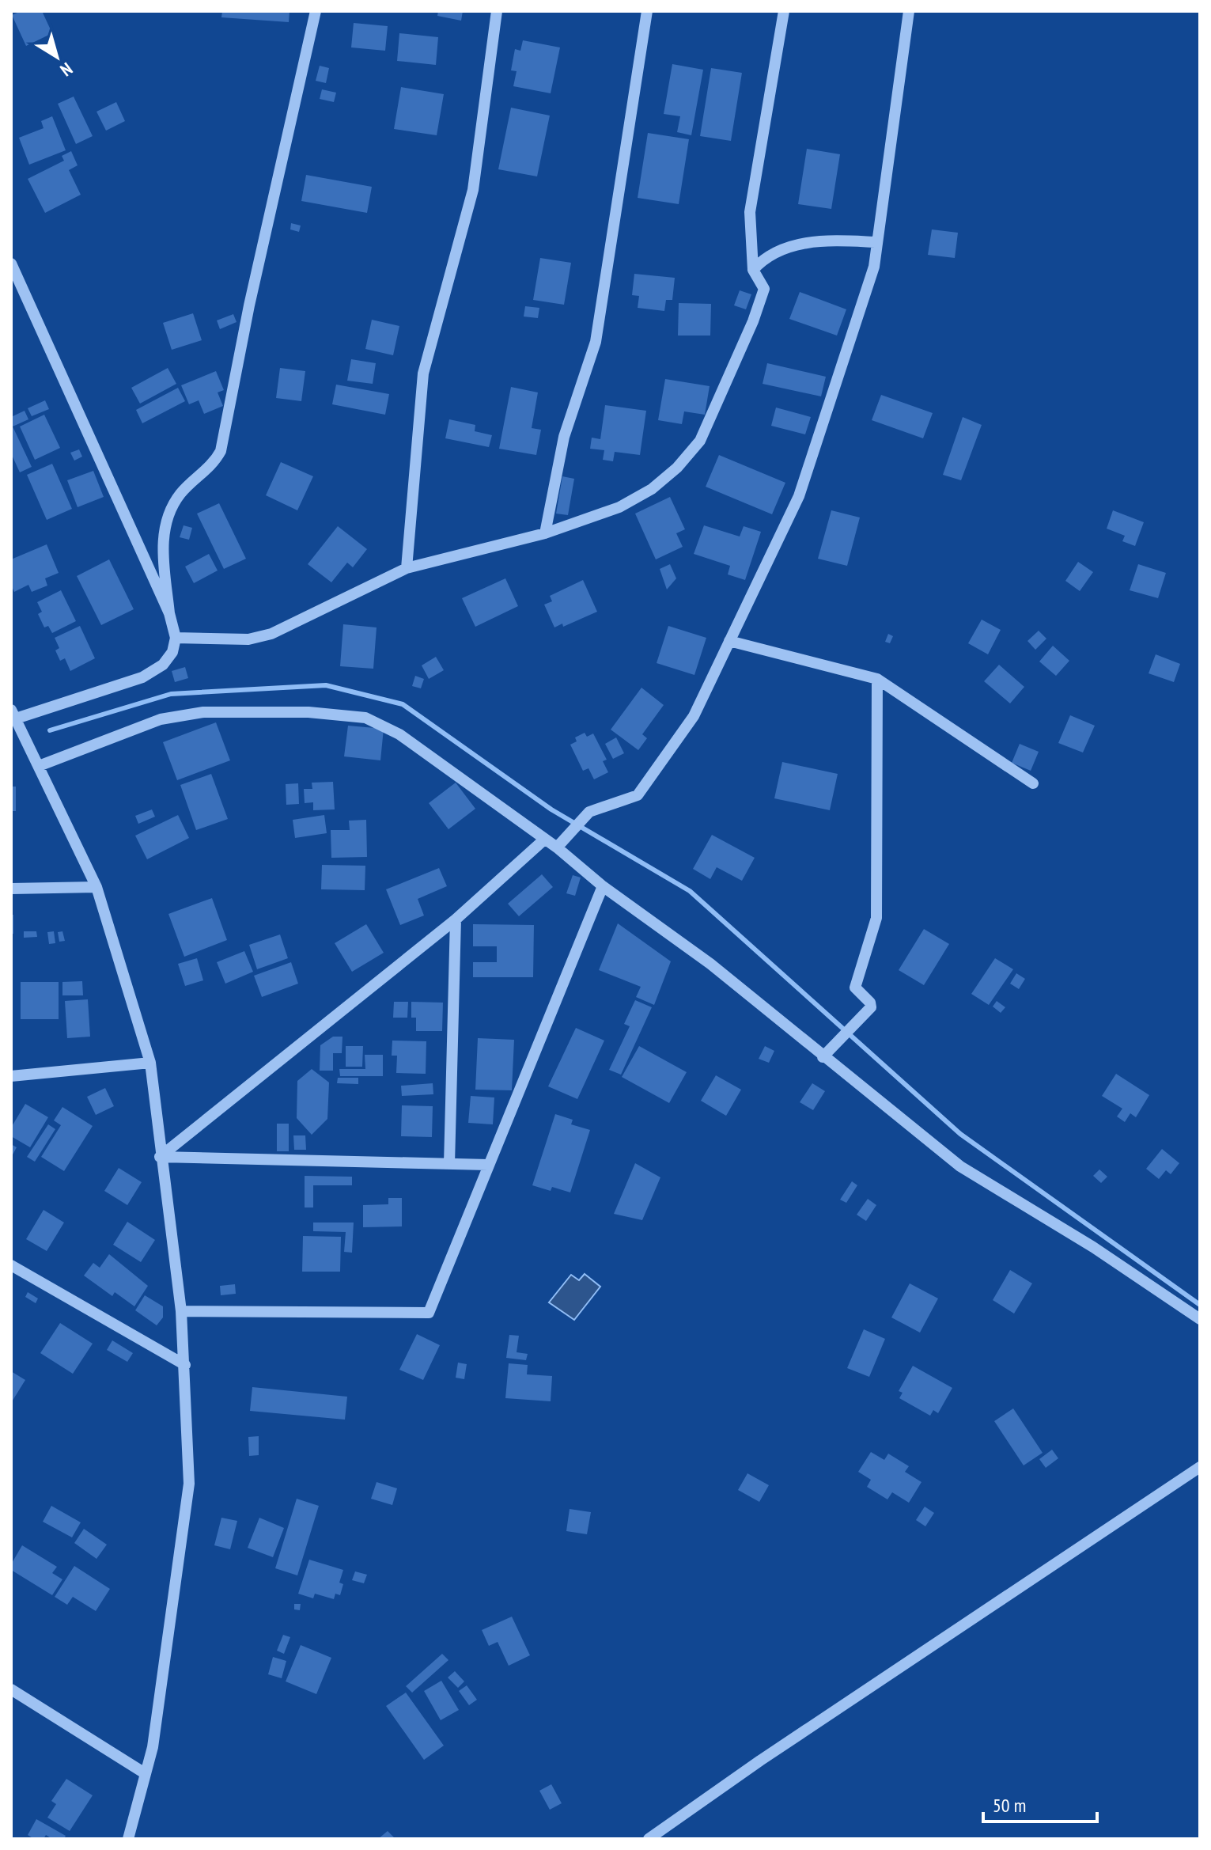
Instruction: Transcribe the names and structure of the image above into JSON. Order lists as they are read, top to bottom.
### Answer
{
  "scale_bar": "50 m",
  "north": "bottom right"
}
